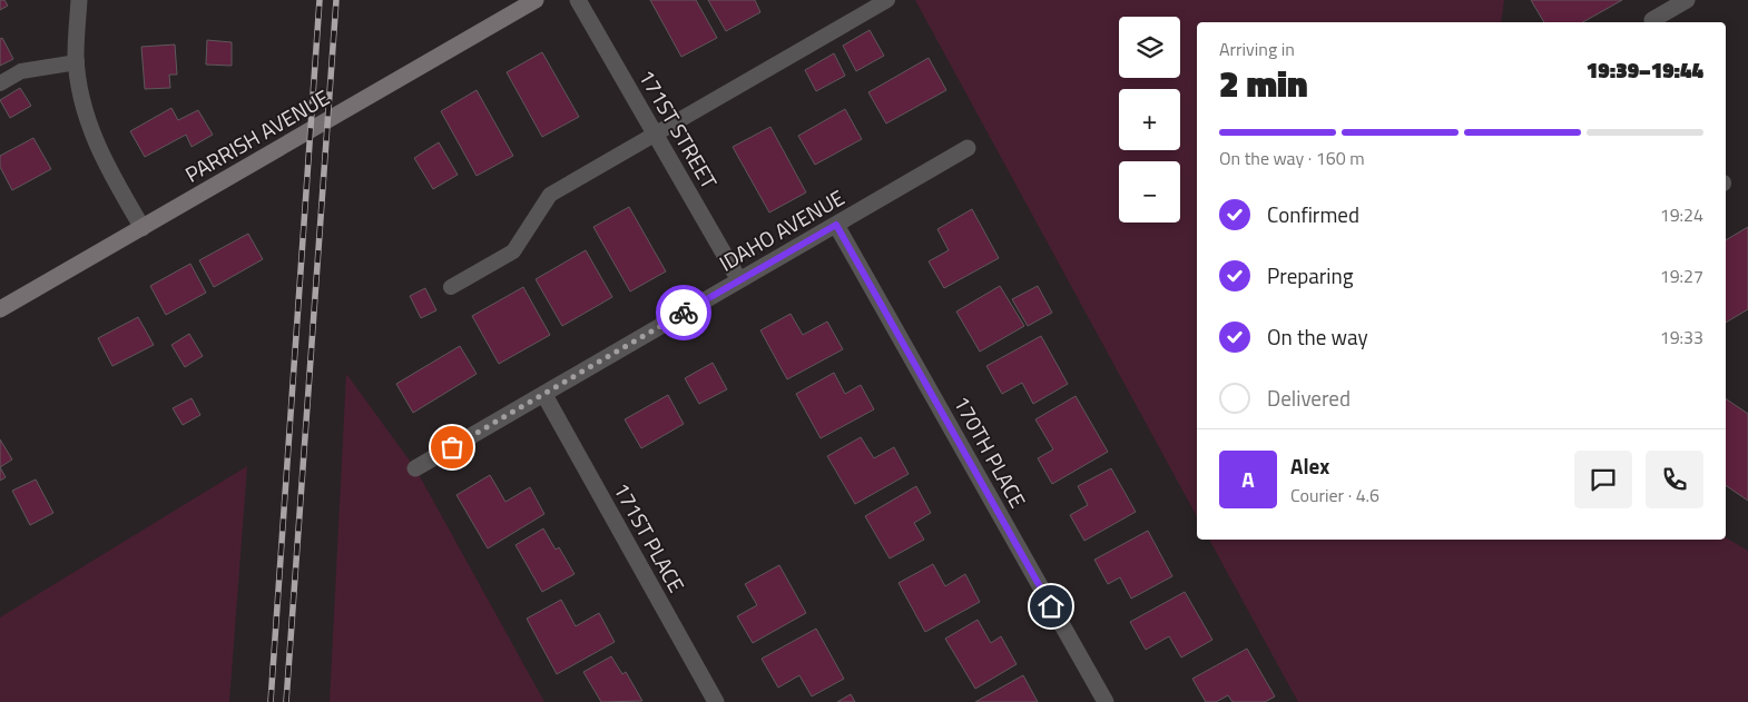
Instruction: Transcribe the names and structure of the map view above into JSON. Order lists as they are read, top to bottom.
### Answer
{
  "streets": {
    "street": [
      "171ST STREET",
      "PARRISH AVENUE",
      "IDAHO AVENUE",
      "170TH PLACE",
      "171ST PLACE"
    ]
  },
  "crossings": [
    ["171ST STREET", "IDAHO AVENUE"],
    ["IDAHO AVENUE", "170TH PLACE"],
    ["IDAHO AVENUE", "171ST PLACE"]
  ],
  "page": {
    "map_buttons": ["+", "−"],
    "heading": ["2 min", "Arriving in", "19:39–19:44"],
    "panel": ["Alex", "Courier · 4.6"],
    "bar": "On the way · 160 m",
    "list": [
      ["Confirmed", "19:24"],
      ["Preparing", "19:27"],
      ["On the way", "19:33"],
      "Delivered"
    ],
    "round": "A"
  }
}
